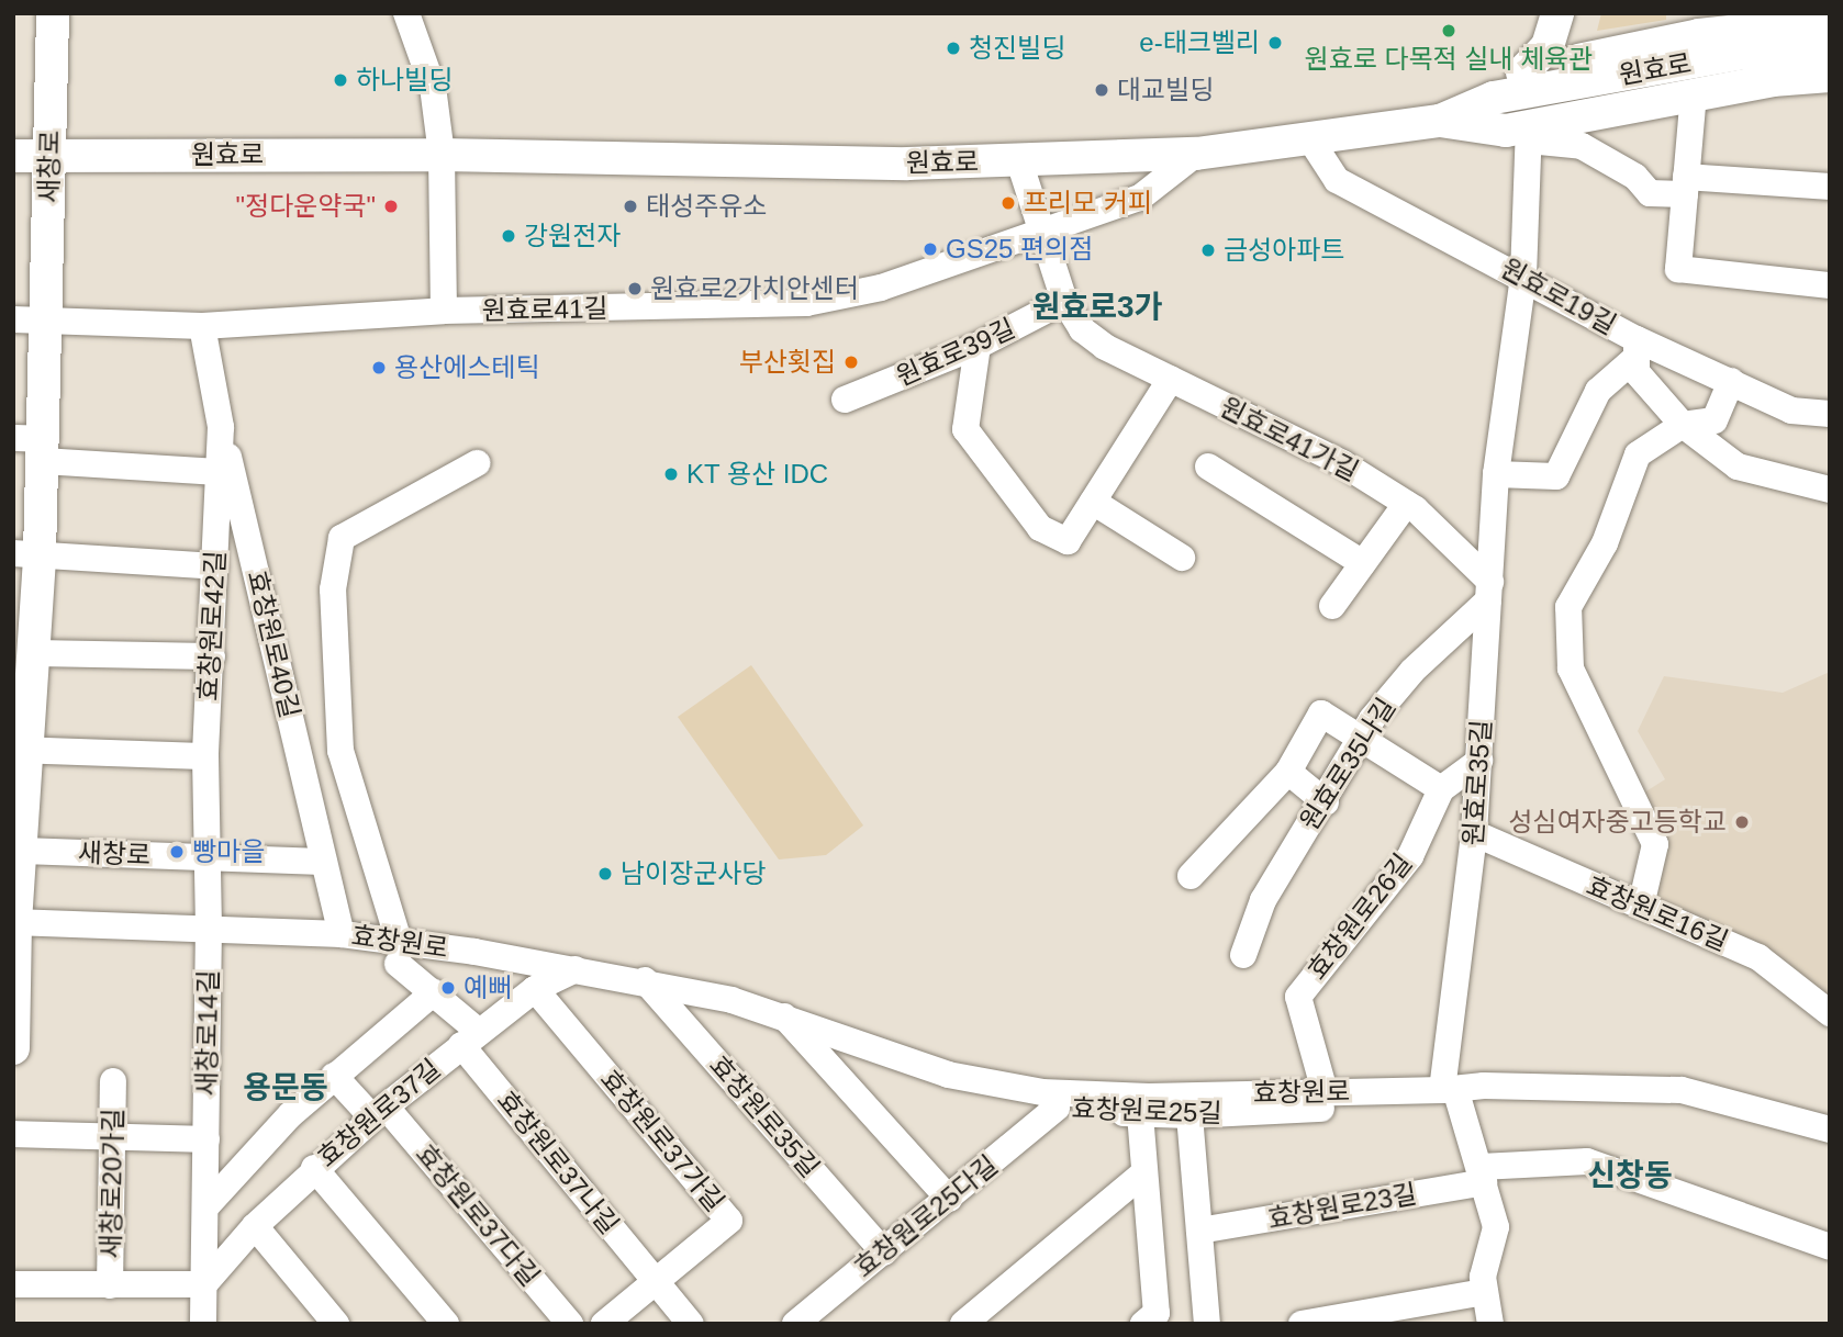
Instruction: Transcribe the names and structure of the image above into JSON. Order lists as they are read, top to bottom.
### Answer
{
  "streets": {
    "main road": ["원효로", "새창로"],
    "street": [
      "원효로19길",
      "원효로41길",
      "원효로39길",
      "원효로41가길",
      "효창원로42길",
      "효창원로40길",
      "원효로35나길",
      "원효로35길",
      "효창원로16길",
      "효창원로26길",
      "효창원로",
      "새창로14길",
      "효창원로25길",
      "효창원로37길",
      "효창원로35길",
      "효창원로37가길",
      "효창원로37나길",
      "새창로20가길",
      "효창원로23길",
      "효창원로37다길",
      "효창원로25다길"
    ]
  },
  "crossings": [
    ["원효로", "새창로"],
    ["원효로", "원효로19길"],
    ["원효로", "원효로41길"],
    ["원효로", "원효로41가길"],
    ["원효로", "원효로35길"],
    ["새창로", "원효로41길"],
    ["새창로", "효창원로42길"],
    ["새창로", "효창원로"],
    ["원효로19길", "원효로35길"],
    ["원효로41길", "원효로41가길"],
    ["원효로41길", "효창원로42길"],
    ["원효로39길", "원효로41가길"],
    ["원효로41가길", "원효로35나길"],
    ["원효로41가길", "원효로35길"],
    ["효창원로42길", "효창원로40길"],
    ["효창원로42길", "효창원로"],
    ["효창원로42길", "새창로14길"],
    ["효창원로40길", "효창원로"],
    ["원효로35나길", "원효로35길"],
    ["원효로35길", "효창원로16길"],
    ["원효로35길", "효창원로26길"],
    ["원효로35길", "효창원로"],
    ["원효로35길", "효창원로25길"],
    ["효창원로26길", "효창원로"],
    ["효창원로", "새창로14길"],
    ["효창원로", "효창원로25길"],
    ["효창원로", "효창원로37길"],
    ["효창원로", "효창원로35길"],
    ["효창원로", "효창원로37나길"],
    ["새창로14길", "효창원로37길"],
    ["효창원로25길", "효창원로25다길"],
    ["효창원로37길", "효창원로37가길"],
    ["효창원로37길", "효창원로37나길"],
    ["효창원로37길", "효창원로37다길"],
    ["효창원로35길", "효창원로25다길"],
    ["효창원로37가길", "효창원로37나길"]
  ],
  "districts": ["원효로3가", "용문동", "신창동"],
  "places": [
    "원효로 다목적 실내 체육관",
    "e-태크벨리",
    "청진빌딩",
    "하나빌딩",
    "대교빌딩",
    "프리모 커피",
    "\"정다운약국\"",
    "태성주유소",
    "강원전자",
    "GS25 편의점",
    "금성아파트",
    "원효로2가치안센터",
    "부산횟집",
    "용산에스테틱",
    "KT 용산 IDC",
    "성심여자중고등학교",
    "빵마을",
    "남이장군사당",
    "예뻐"
  ]
}
